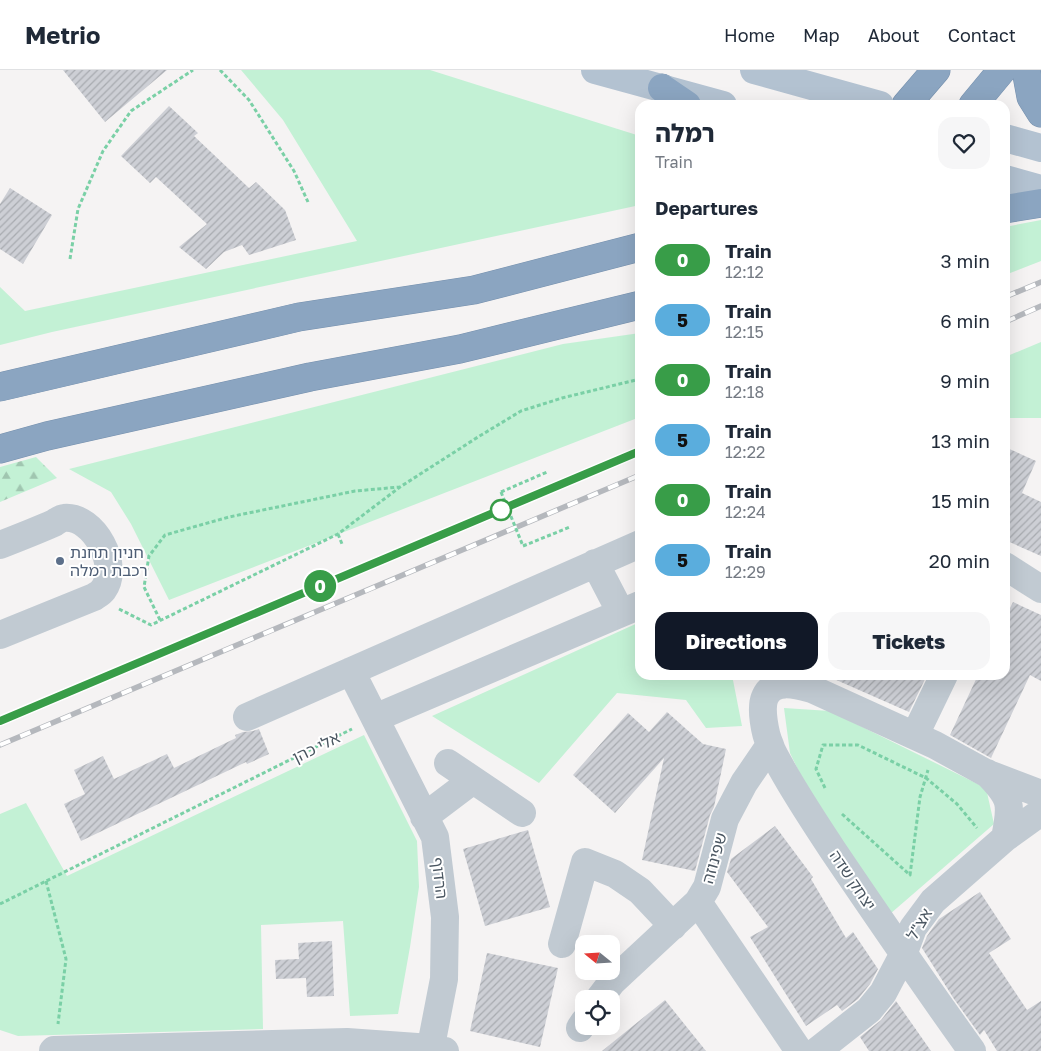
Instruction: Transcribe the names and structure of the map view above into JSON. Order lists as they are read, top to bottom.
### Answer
{
  "streets": {
    "street": [
      "שפינוזה",
      "הרדוף",
      "יצחק שדה",
      "אצ\"ל"
    ],
    "path": ["אלי כהן"]
  },
  "crossings": [
    ["אלי כהן", "הרדוף"],
    ["שפינוזה", "יצחק שדה"],
    ["יצחק שדה", "אצ\"ל"]
  ],
  "places": ["חניון תחנת רכבת רמלה"],
  "north": "left",
  "page": {
    "header": "Metrio",
    "nav": [
      "Home",
      "Map",
      "About",
      "Contact"
    ],
    "on_map": "0",
    "heading": [
      ["רמלה", "Train"],
      "Departures"
    ],
    "list": [
      {
        "mark": "0",
        "name": "Train",
        "note": "12:12",
        "value": "3 min"
      },
      {
        "mark": "5",
        "name": "Train",
        "note": "12:15",
        "value": "6 min"
      },
      {
        "mark": "0",
        "name": "Train",
        "note": "12:18",
        "value": "9 min"
      },
      {
        "mark": "5",
        "name": "Train",
        "note": "12:22",
        "value": "13 min"
      },
      {
        "mark": "0",
        "name": "Train",
        "note": "12:24",
        "value": "15 min"
      },
      {
        "mark": "5",
        "name": "Train",
        "note": "12:29",
        "value": "20 min"
      }
    ],
    "buttons": ["Directions", "Tickets"]
  }
}
